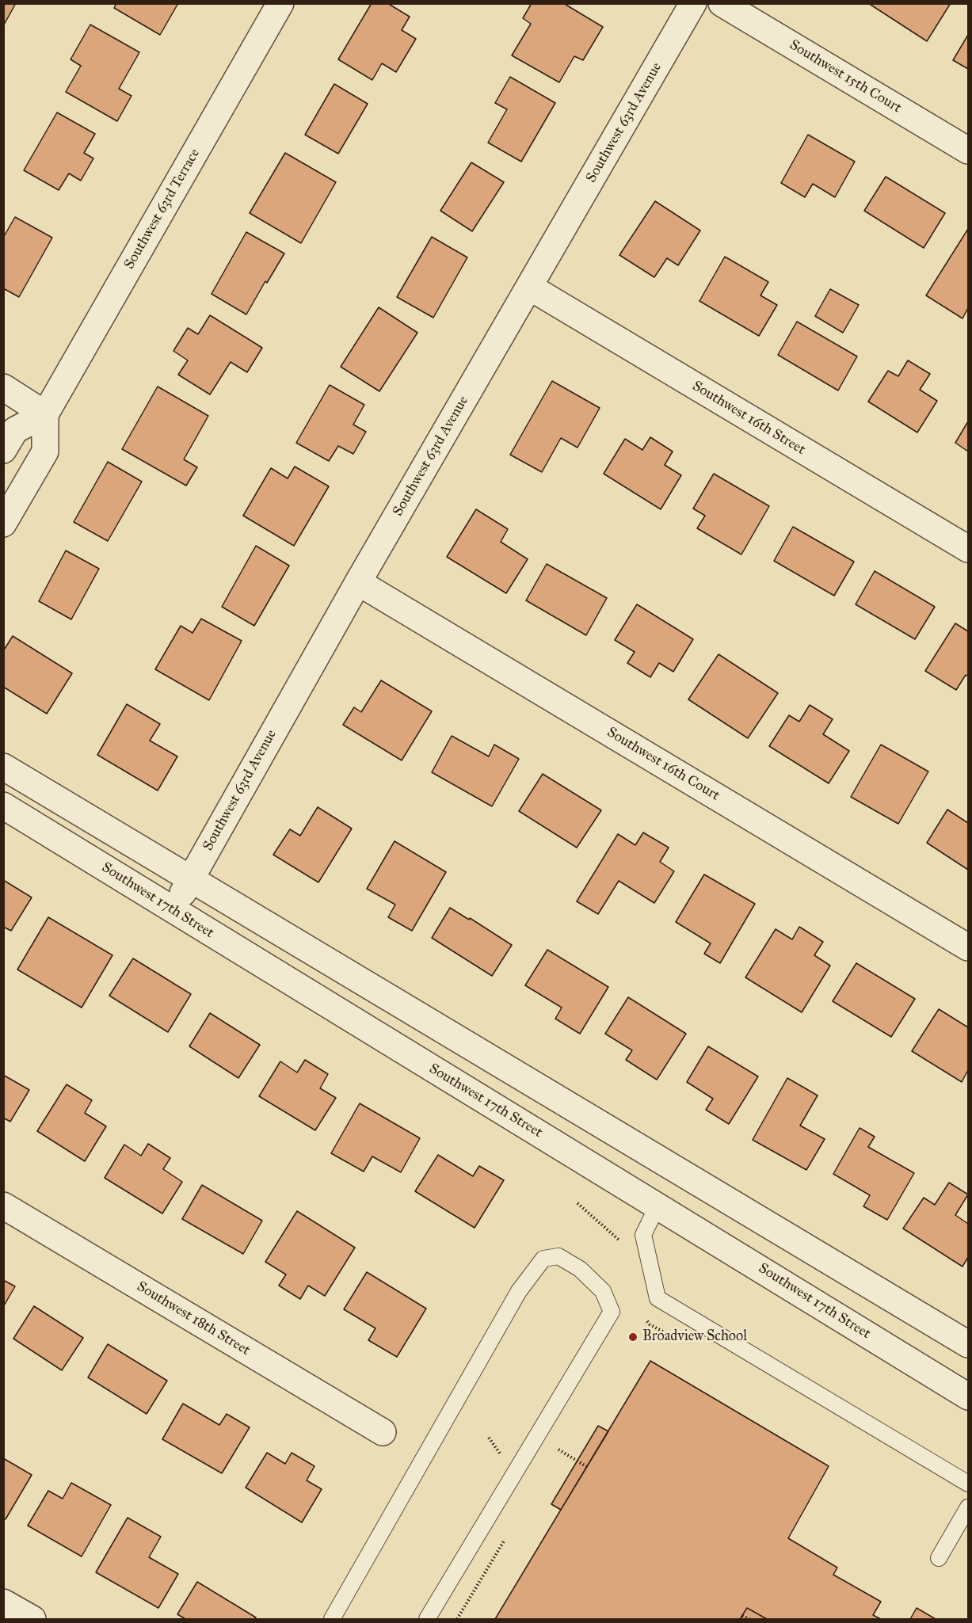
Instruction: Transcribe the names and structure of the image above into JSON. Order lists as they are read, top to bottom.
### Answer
{
  "streets": {
    "street": [
      "Southwest 15th Court",
      "Southwest 63rd Avenue",
      "Southwest 63rd Terrace",
      "Southwest 16th Street",
      "Southwest 16th Court",
      "Southwest 17th Street",
      "Southwest 18th Street"
    ]
  },
  "crossings": [
    ["Southwest 63rd Avenue", "Southwest 16th Street"],
    ["Southwest 63rd Avenue", "Southwest 16th Court"],
    ["Southwest 63rd Avenue", "Southwest 17th Street"]
  ],
  "places": ["Broadview School"]
}
